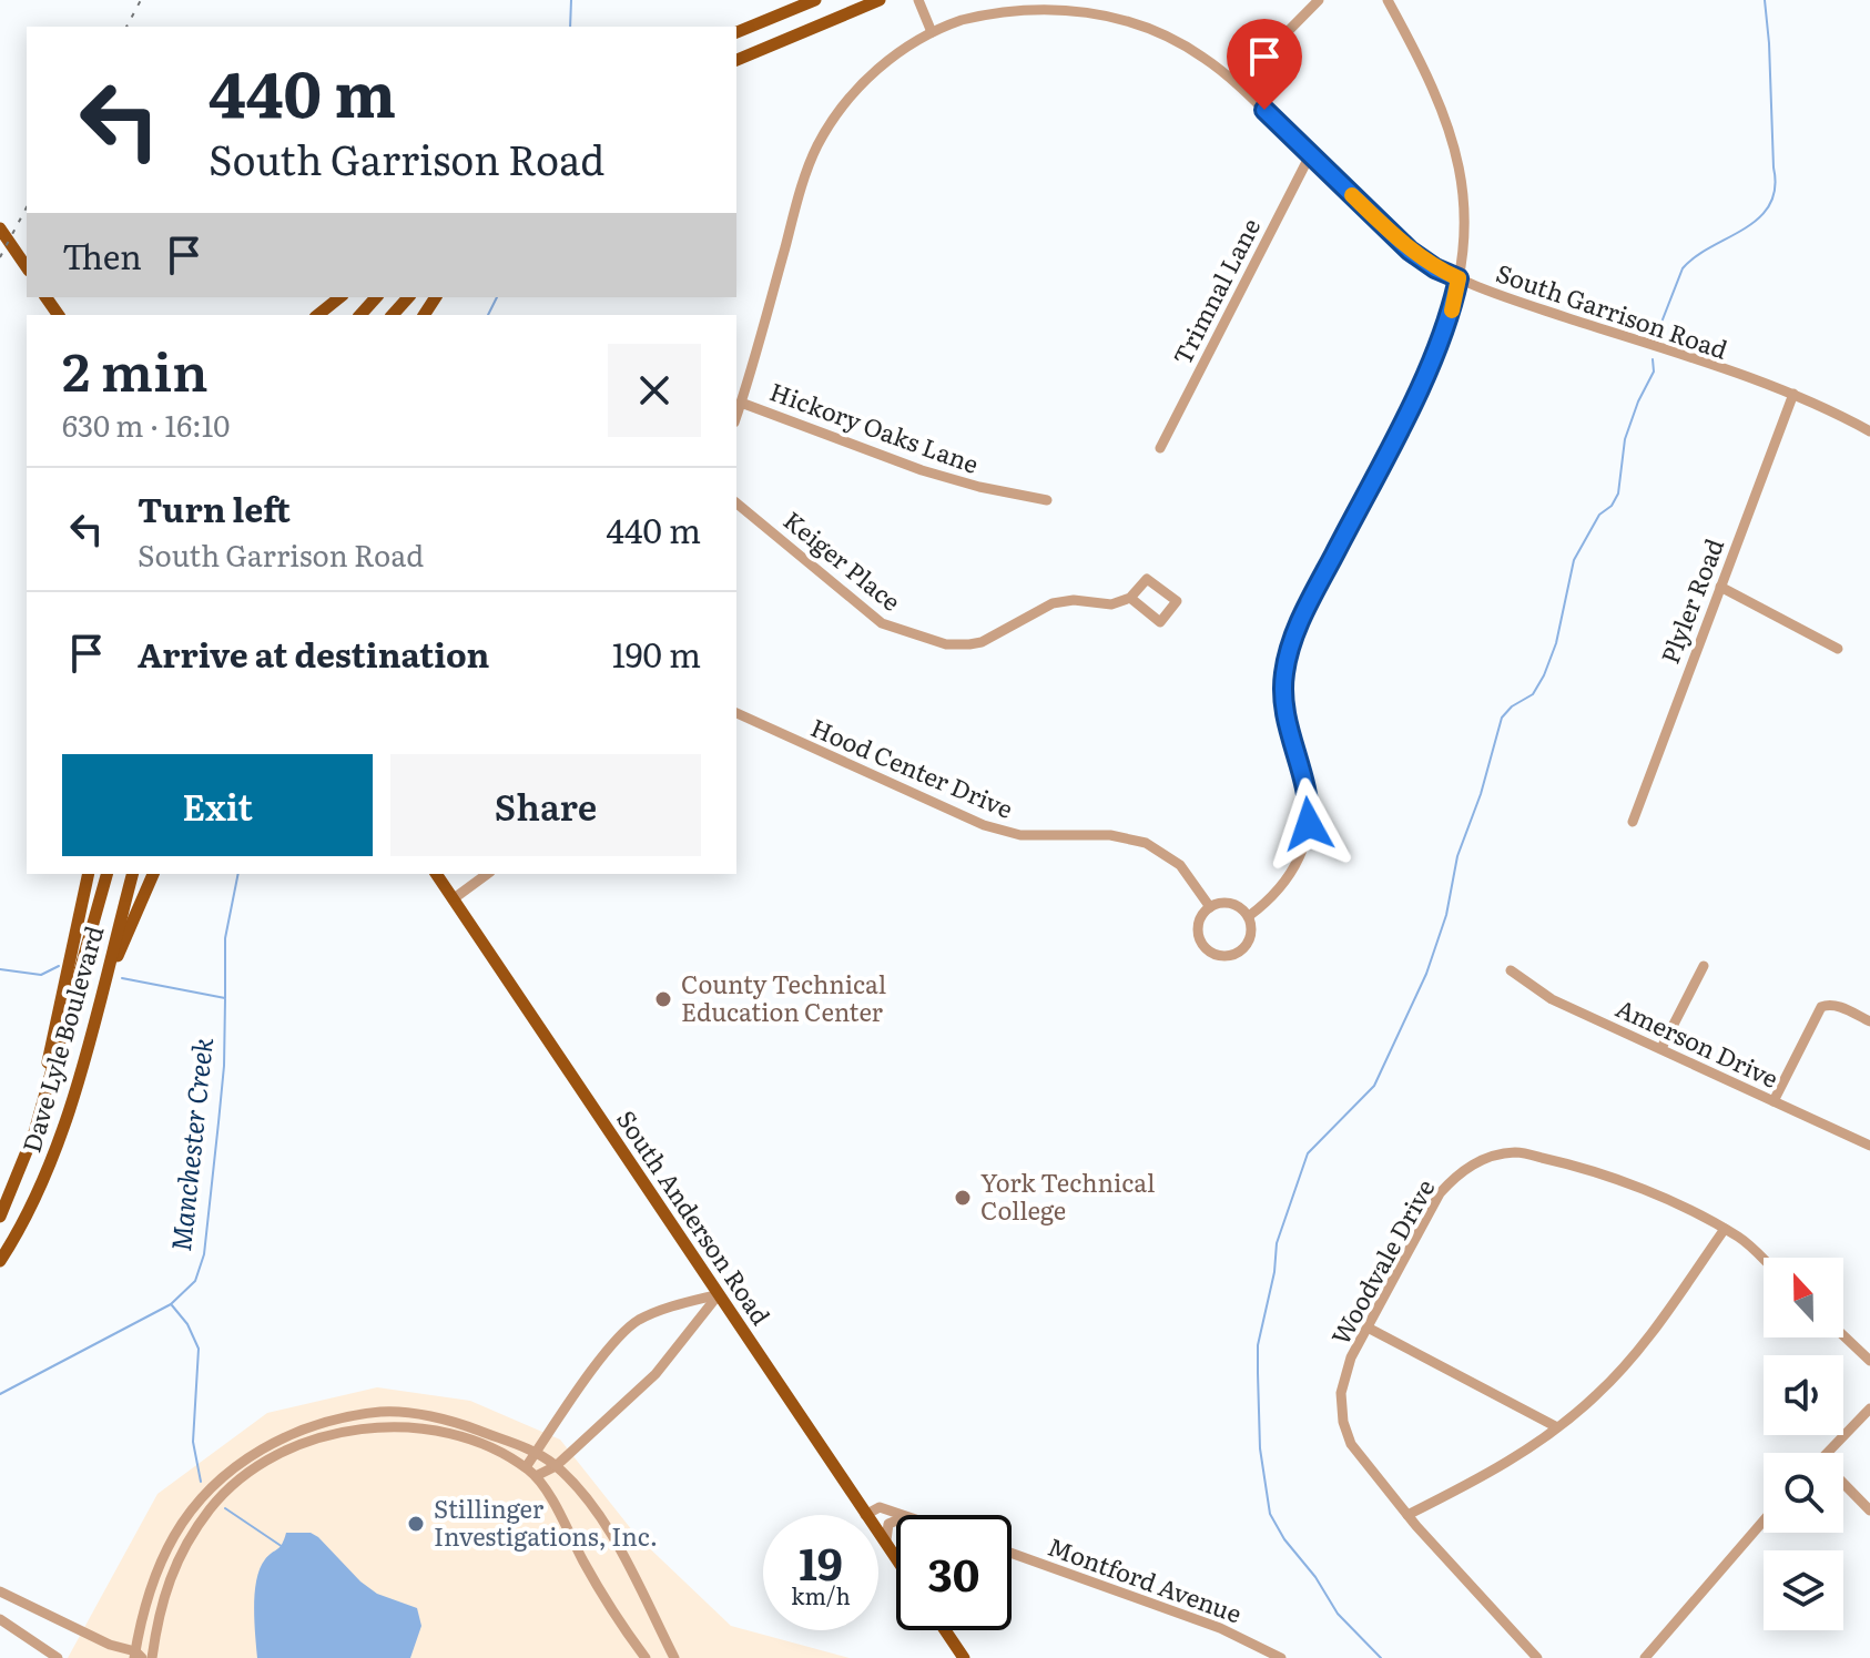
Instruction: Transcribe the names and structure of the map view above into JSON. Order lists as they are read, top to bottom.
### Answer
{
  "streets": {
    "main road": ["Dave Lyle Boulevard", "South Anderson Road"],
    "street": [
      "Trimnal Lane",
      "South Garrison Road",
      "Hickory Oaks Lane",
      "Keiger Place",
      "Plyler Road",
      "Hood Center Drive",
      "Amerson Drive",
      "Woodvale Drive",
      "Montford Avenue"
    ]
  },
  "crossings": [
    ["Trimnal Lane", "South Garrison Road"],
    ["South Garrison Road", "Hickory Oaks Lane"],
    ["South Garrison Road", "Plyler Road"]
  ],
  "water": ["Manchester Creek"],
  "places": ["County Technical Education Center", "York Technical College", "Stillinger Investigations, Inc."],
  "north": "top",
  "page": {
    "turn": ["440 m", "South Garrison Road"],
    "then": "Then",
    "heading": ["2 min", "630 m · 16:10"],
    "list": [
      {
        "name": "Turn left",
        "note": "South Garrison Road",
        "value": "440 m"
      },
      {
        "name": "Arrive at destination",
        "value": "190 m"
      }
    ],
    "buttons": ["Exit", "Share"],
    "speed": "19 km/h",
    "limit": "30"
  }
}
